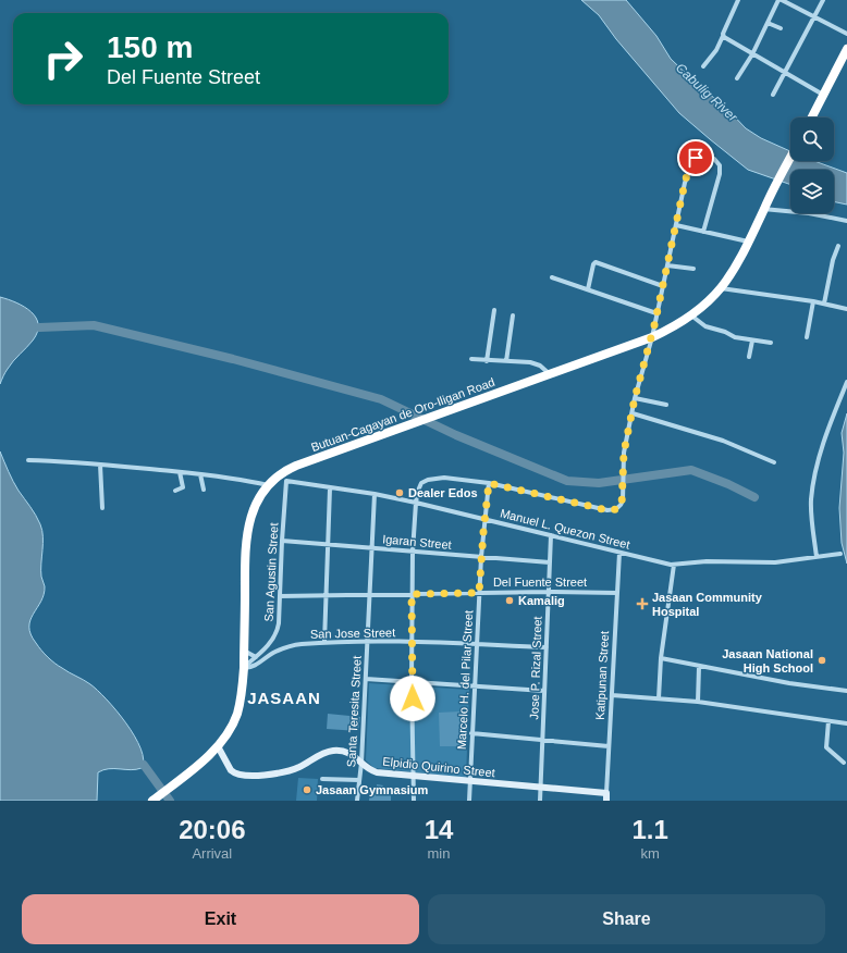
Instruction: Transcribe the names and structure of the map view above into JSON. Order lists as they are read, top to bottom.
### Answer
{
  "streets": {
    "highway": ["Butuan-Cagayan de Oro-Iligan Road"],
    "street": [
      "Manuel L. Quezon Street",
      "Igaran Street",
      "San Agustin Street",
      "Del Fuente Street",
      "San Jose Street",
      "Jose P. Rizal Street",
      "Katipunan Street",
      "Marcelo H. del Pilar Street",
      "Santa Teresita Street",
      "Elpidio Quirino Street"
    ]
  },
  "crossings": [
    ["Butuan-Cagayan de Oro-Iligan Road", "Manuel L. Quezon Street"],
    ["Butuan-Cagayan de Oro-Iligan Road", "San Agustin Street"],
    ["Butuan-Cagayan de Oro-Iligan Road", "San Jose Street"],
    ["Butuan-Cagayan de Oro-Iligan Road", "Elpidio Quirino Street"],
    ["Manuel L. Quezon Street", "San Agustin Street"],
    ["Manuel L. Quezon Street", "Jose P. Rizal Street"],
    ["Manuel L. Quezon Street", "Katipunan Street"],
    ["Manuel L. Quezon Street", "Marcelo H. del Pilar Street"],
    ["Manuel L. Quezon Street", "Santa Teresita Street"],
    ["Igaran Street", "San Agustin Street"],
    ["Igaran Street", "Jose P. Rizal Street"],
    ["Igaran Street", "Marcelo H. del Pilar Street"],
    ["Igaran Street", "Santa Teresita Street"],
    ["San Agustin Street", "Del Fuente Street"],
    ["San Agustin Street", "San Jose Street"],
    ["Del Fuente Street", "Jose P. Rizal Street"],
    ["Del Fuente Street", "Katipunan Street"],
    ["Del Fuente Street", "Marcelo H. del Pilar Street"],
    ["Del Fuente Street", "Santa Teresita Street"],
    ["San Jose Street", "Jose P. Rizal Street"],
    ["San Jose Street", "Marcelo H. del Pilar Street"],
    ["San Jose Street", "Santa Teresita Street"],
    ["Jose P. Rizal Street", "Elpidio Quirino Street"],
    ["Katipunan Street", "Elpidio Quirino Street"],
    ["Marcelo H. del Pilar Street", "Elpidio Quirino Street"],
    ["Santa Teresita Street", "Elpidio Quirino Street"]
  ],
  "districts": ["JASAAN"],
  "water": ["Cabulig River"],
  "places": {
    "other": [
      "Dealer Edos",
      "Kamalig",
      "Jasaan National High School",
      "Jasaan Gymnasium"
    ],
    "health": ["Jasaan Community Hospital"]
  },
  "page": {
    "turn": ["150 m", "Del Fuente Street"],
    "eta": [
      "20:06",
      "Arrival",
      "14",
      "min",
      "1.1",
      "km"
    ],
    "buttons": ["Exit", "Share"]
  }
}
